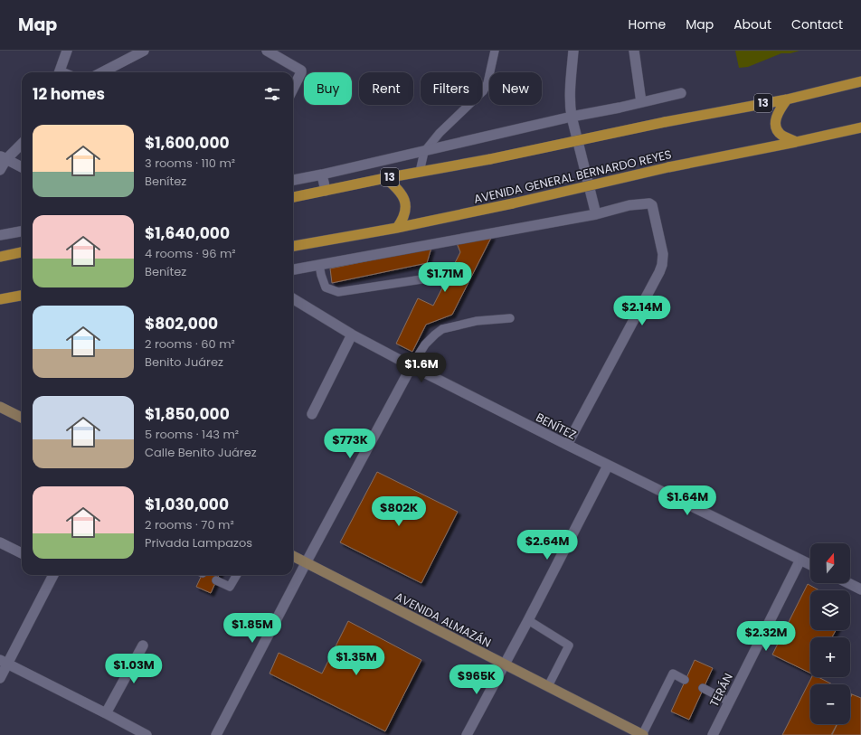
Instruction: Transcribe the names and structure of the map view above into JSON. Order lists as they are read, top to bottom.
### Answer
{
  "streets": {
    "main road": ["13", "AVENIDA GENERAL BERNARDO REYES", "AVENIDA ALMAZÁN"],
    "street": ["BENÍTEZ", "TERÁN"]
  },
  "crossings": [
    ["BENÍTEZ", "TERÁN"]
  ],
  "north": "top",
  "page": {
    "header": "Map",
    "nav": [
      "Home",
      "Map",
      "About",
      "Contact"
    ],
    "chip": [
      "Buy",
      "Rent",
      "Filters",
      "New"
    ],
    "heading": "12 homes",
    "list": [
      {
        "name": "$1,600,000",
        "note": "3 rooms · 110 m² · Benítez"
      },
      {
        "name": "$1,640,000",
        "note": "4 rooms · 96 m² · Benítez"
      },
      {
        "name": "$802,000",
        "note": "2 rooms · 60 m² · Benito Juárez"
      },
      {
        "name": "$1,850,000",
        "note": "5 rooms · 143 m² · Calle Benito Juárez"
      },
      {
        "name": "$1,030,000",
        "note": "2 rooms · 70 m² · Privada Lampazos"
      }
    ],
    "price": [
      "$1.71M",
      "$2.14M",
      "$1.6M",
      "$773K",
      "$1.64M",
      "$802K",
      "$2.64M",
      "$1.85M",
      "$2.32M",
      "$1.35M",
      "$1.03M",
      "$965K"
    ],
    "map_buttons": ["+", "−"]
  }
}
